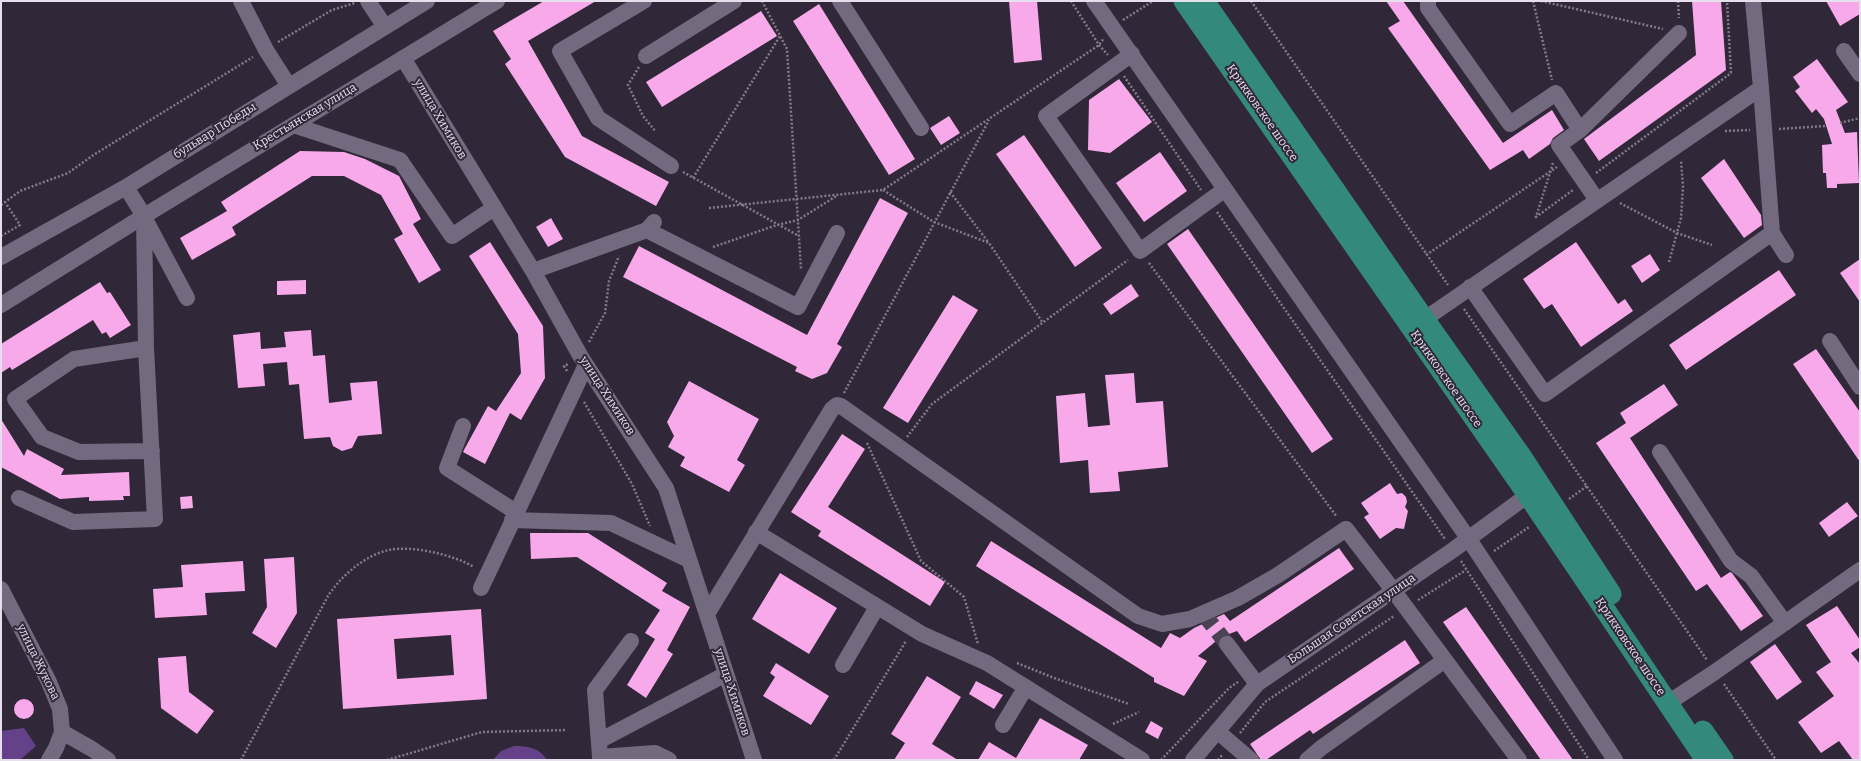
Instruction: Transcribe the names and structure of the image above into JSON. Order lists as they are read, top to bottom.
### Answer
{
  "streets": {
    "main road": ["Крикковское шоссе"],
    "street": [
      "Крестьянская улица",
      "улица Химиков",
      "бульвар Победы",
      "Большая Советская улица",
      "улица Жукова"
    ]
  },
  "crossings": [
    ["Крикковское шоссе", "Большая Советская улица"],
    ["Крестьянская улица", "улица Химиков"]
  ]
}
